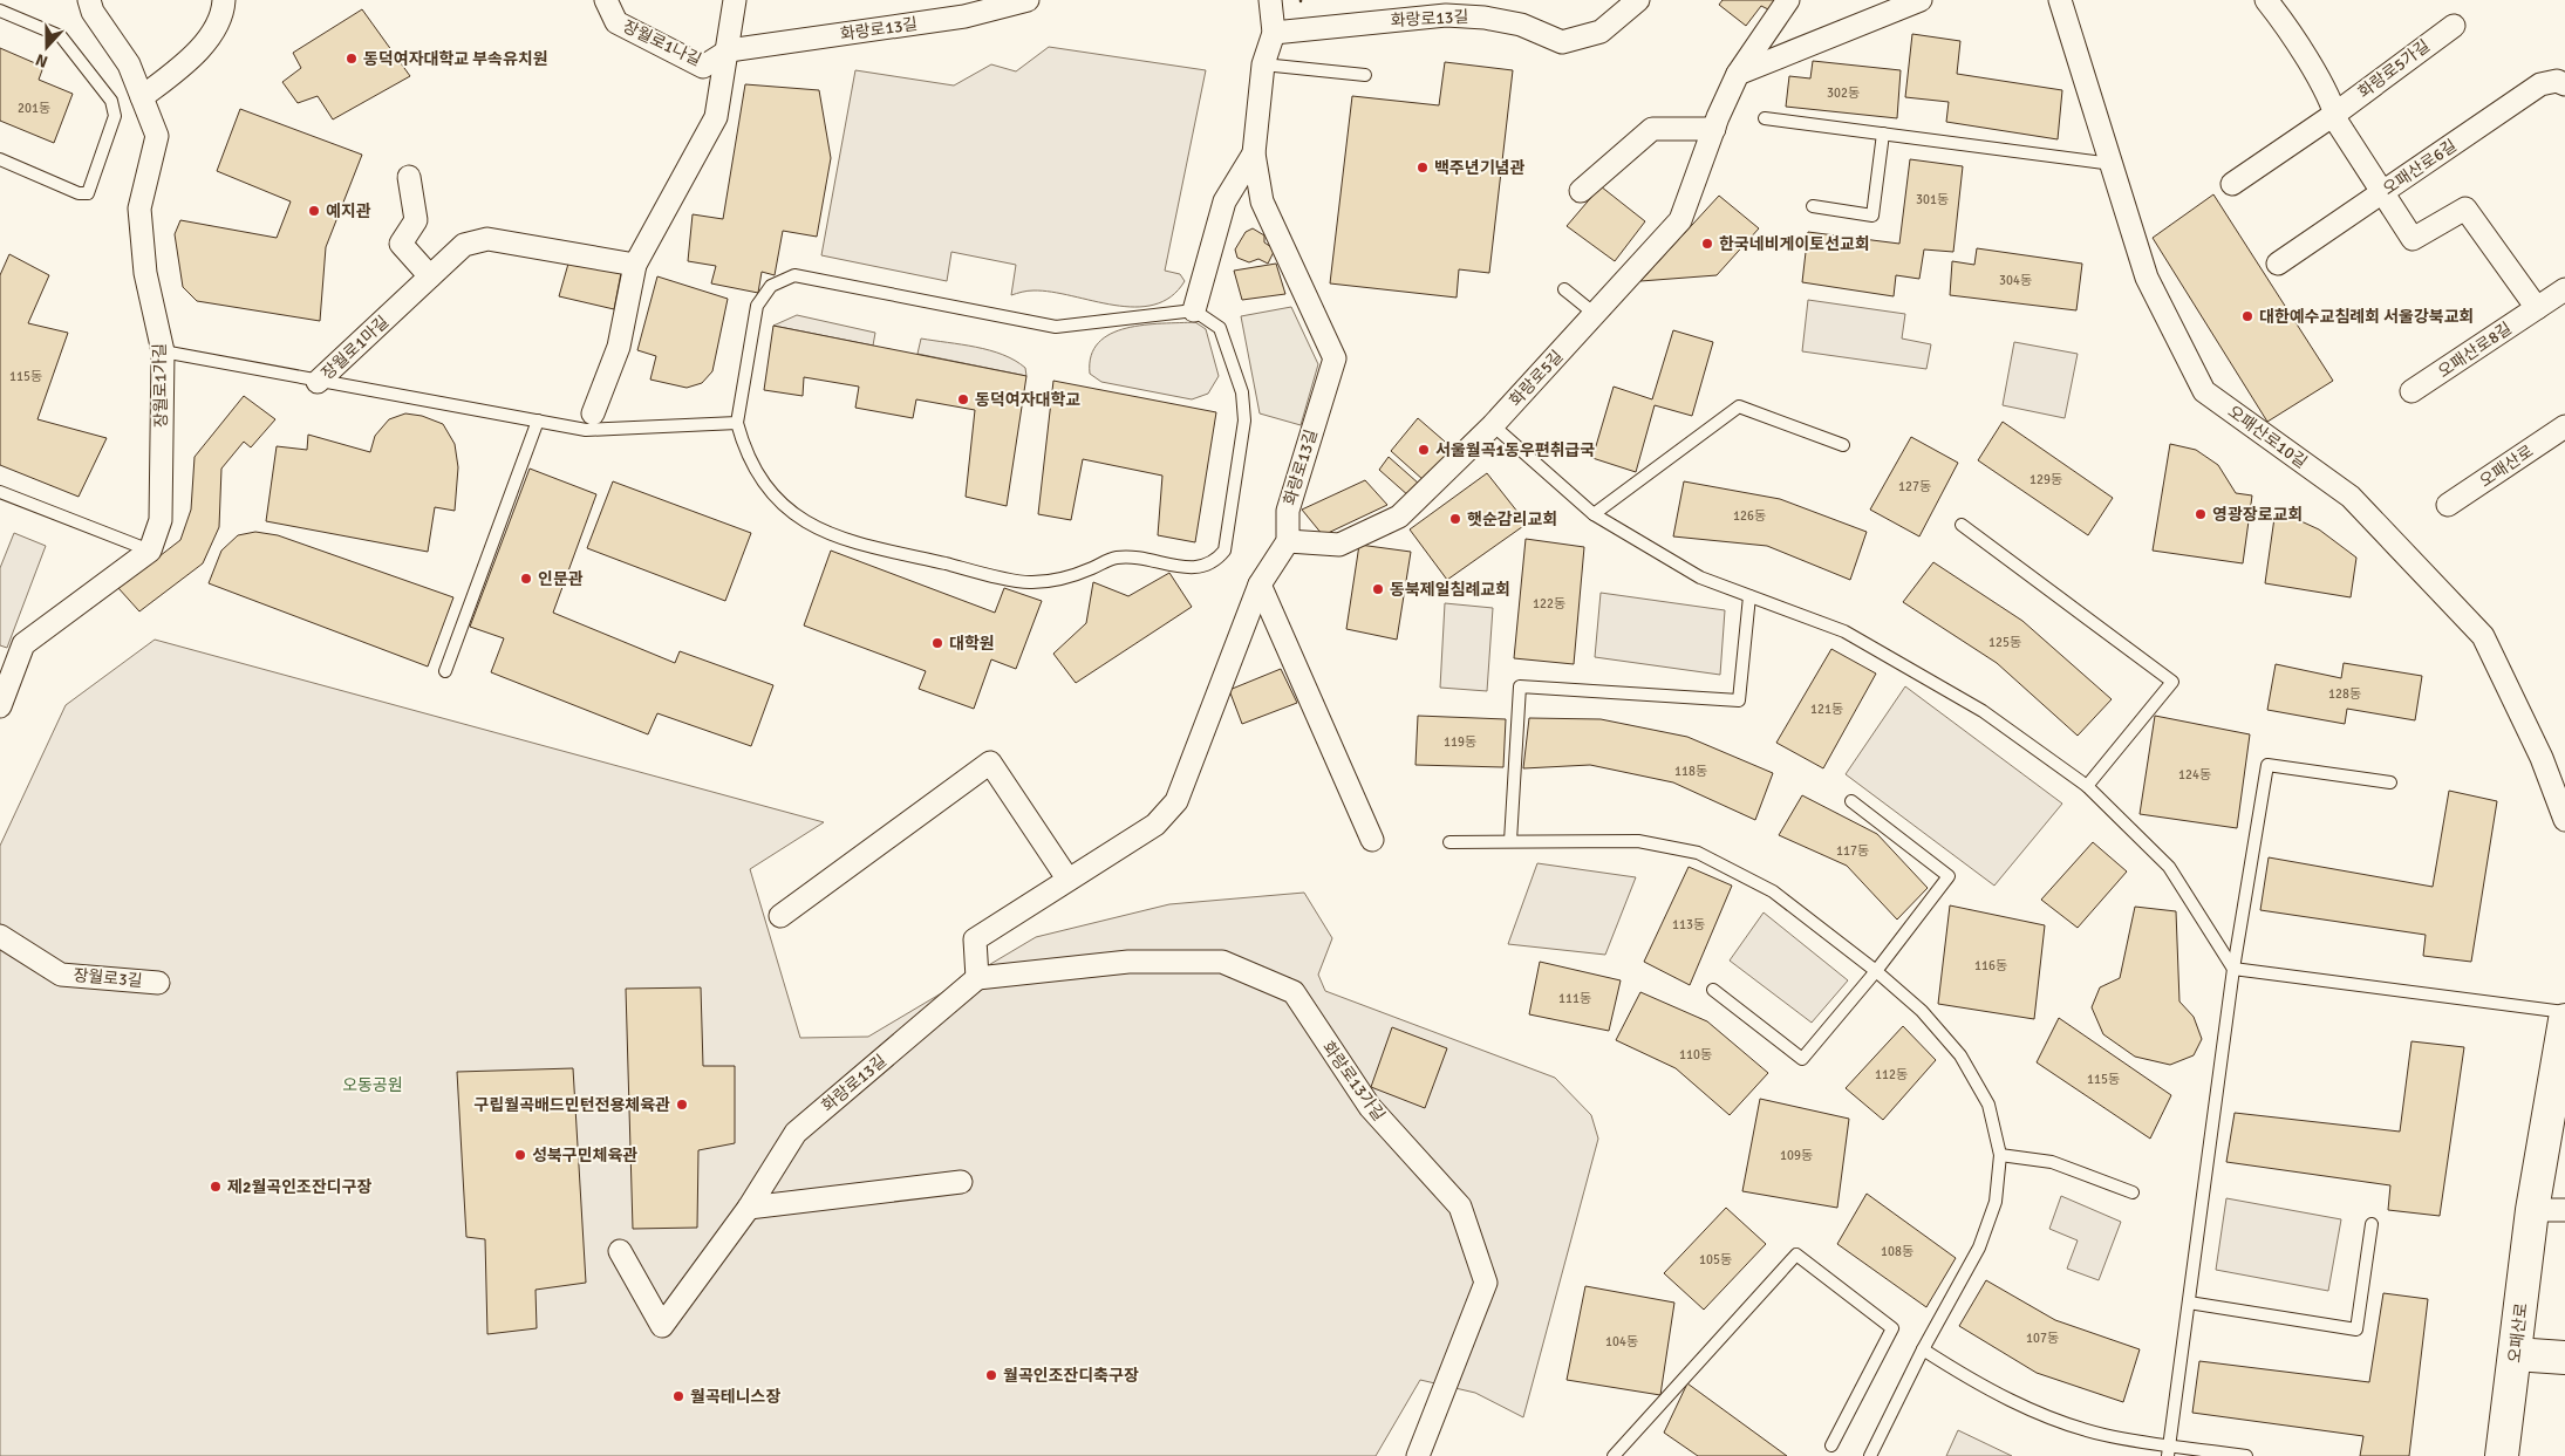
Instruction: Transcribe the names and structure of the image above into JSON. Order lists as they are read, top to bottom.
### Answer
{
  "streets": {
    "main road": ["오패산로"],
    "street": [
      "화랑로13길",
      "장월로1나길",
      "화랑로5가길",
      "오패산로6길",
      "장월로1마길",
      "오패산로8길",
      "화랑로5길",
      "장월로1가길",
      "오패산로10길",
      "장월로3길",
      "화랑로13가길"
    ]
  },
  "crossings": [
    ["화랑로13길", "장월로1나길"],
    ["화랑로13길", "화랑로5길"],
    ["화랑로13길", "화랑로13가길"],
    ["장월로1마길", "장월로1가길"]
  ],
  "parks": ["오동공원"],
  "places": [
    "동덕여자대학교 부속유치원",
    "백주년기념관",
    "예지관",
    "한국네비게이토선교회",
    "대한예수교침례회 서울강북교회",
    "동덕여자대학교",
    "서울월곡1동우편취급국",
    "영광장로교회",
    "햇순감리교회",
    "인문관",
    "동북제일침례교회",
    "대학원",
    "구립월곡배드민턴전용체육관",
    "성북구민체육관",
    "제2월곡인조잔디구장",
    "월곡인조잔디축구장",
    "월곡테니스장"
  ],
  "house_numbers": [
    "302동",
    "201동",
    "301동",
    "304동",
    "115동",
    "129동",
    "127동",
    "126동",
    "122동",
    "125동",
    "128동",
    "121동",
    "119동",
    "118동",
    "124동",
    "117동",
    "113동",
    "116동",
    "111동",
    "110동",
    "112동",
    "115동",
    "109동",
    "108동",
    "105동",
    "107동",
    "104동"
  ],
  "north": "bottom"
}
